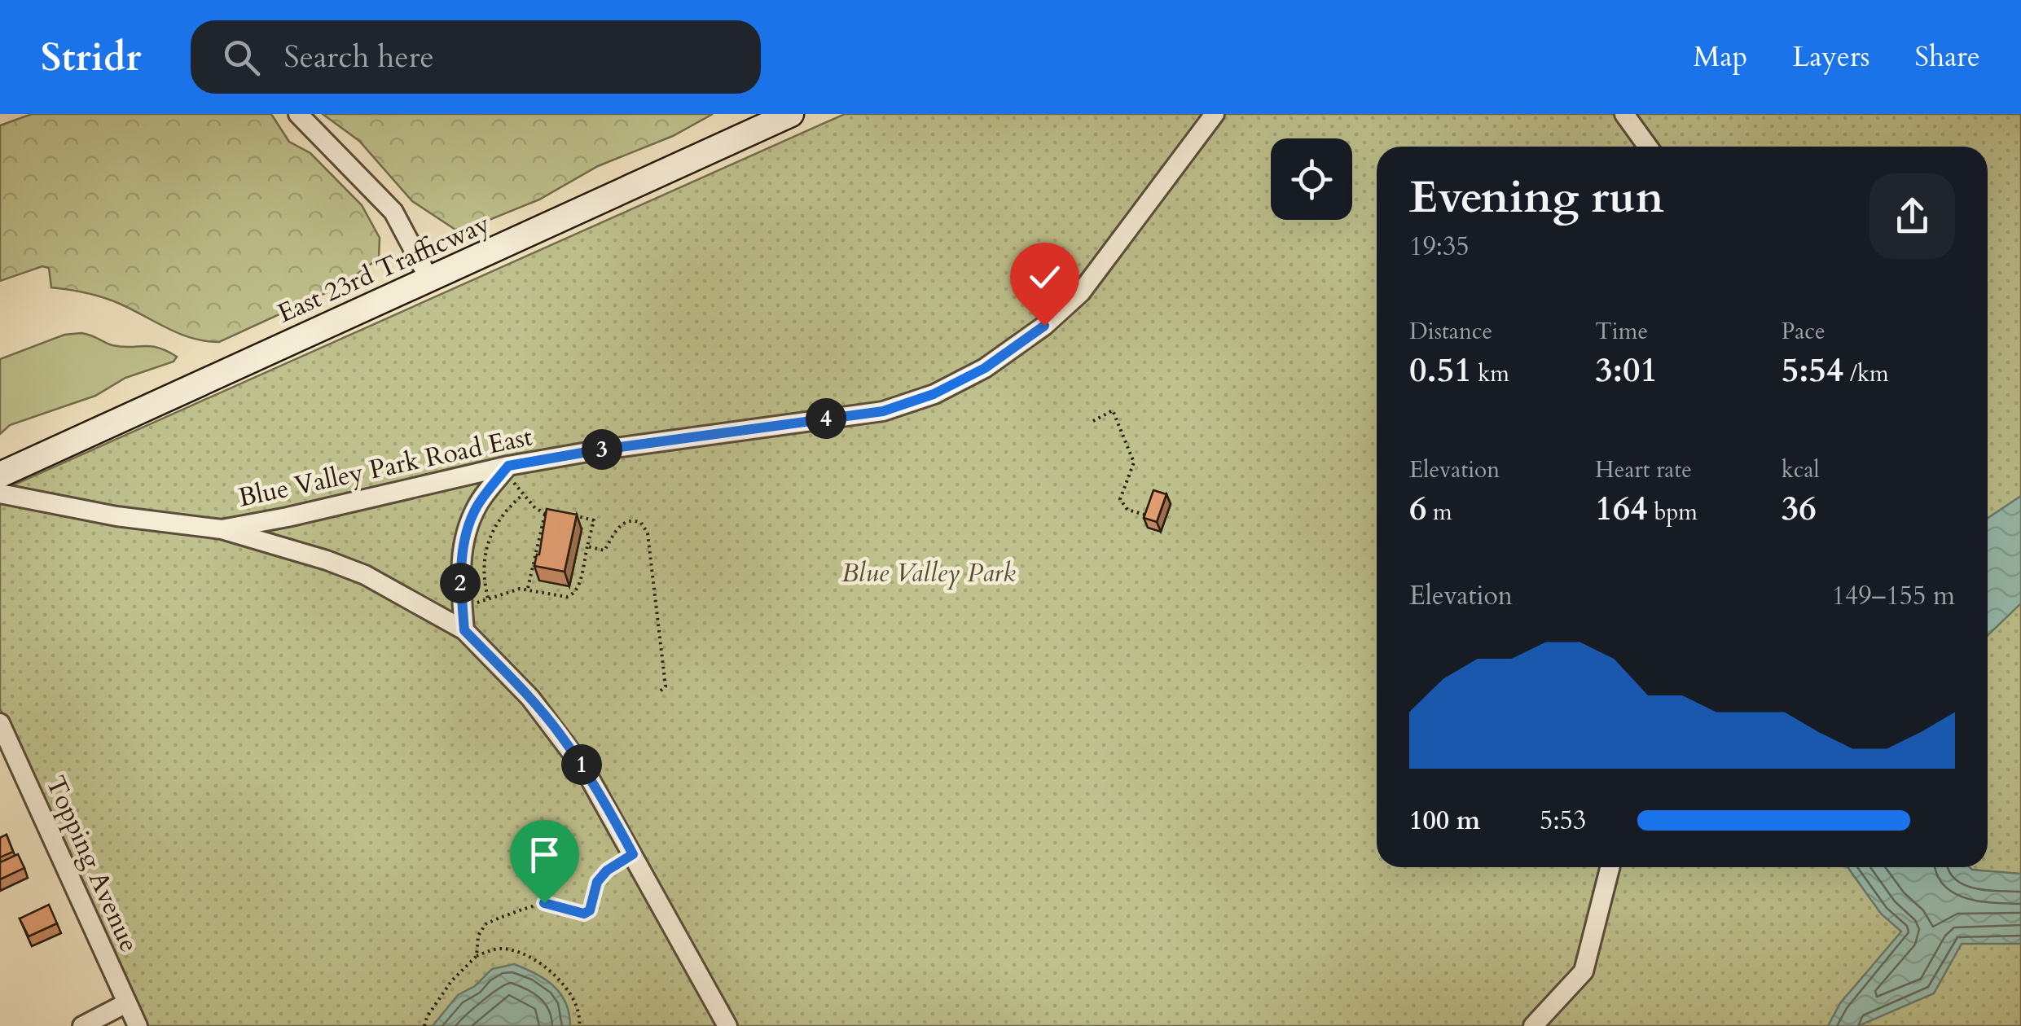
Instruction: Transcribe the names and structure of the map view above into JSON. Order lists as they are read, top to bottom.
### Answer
{
  "streets": {
    "main road": ["East 23rd Trafficway"],
    "street": ["Blue Valley Park Road East", "Topping Avenue"]
  },
  "parks": ["Blue Valley Park"],
  "page": {
    "header": "Stridr",
    "search": "Search here",
    "nav": ["Map", "Layers", "Share"],
    "heading": ["Evening run", "19:35"],
    "stats": [
      ["Distance", "0.51 km"],
      ["Time", "3:01"],
      ["Pace", "5:54 /km"],
      ["Elevation", "6 m"],
      ["Heart rate", "164 bpm"],
      ["kcal", "36"]
    ],
    "pins": [
      "4",
      "3",
      "2",
      "1"
    ],
    "chart": ["Elevation", "149–155 m"],
    "list": [
      {
        "name": "100 m",
        "note": "5:53"
      }
    ]
  }
}
